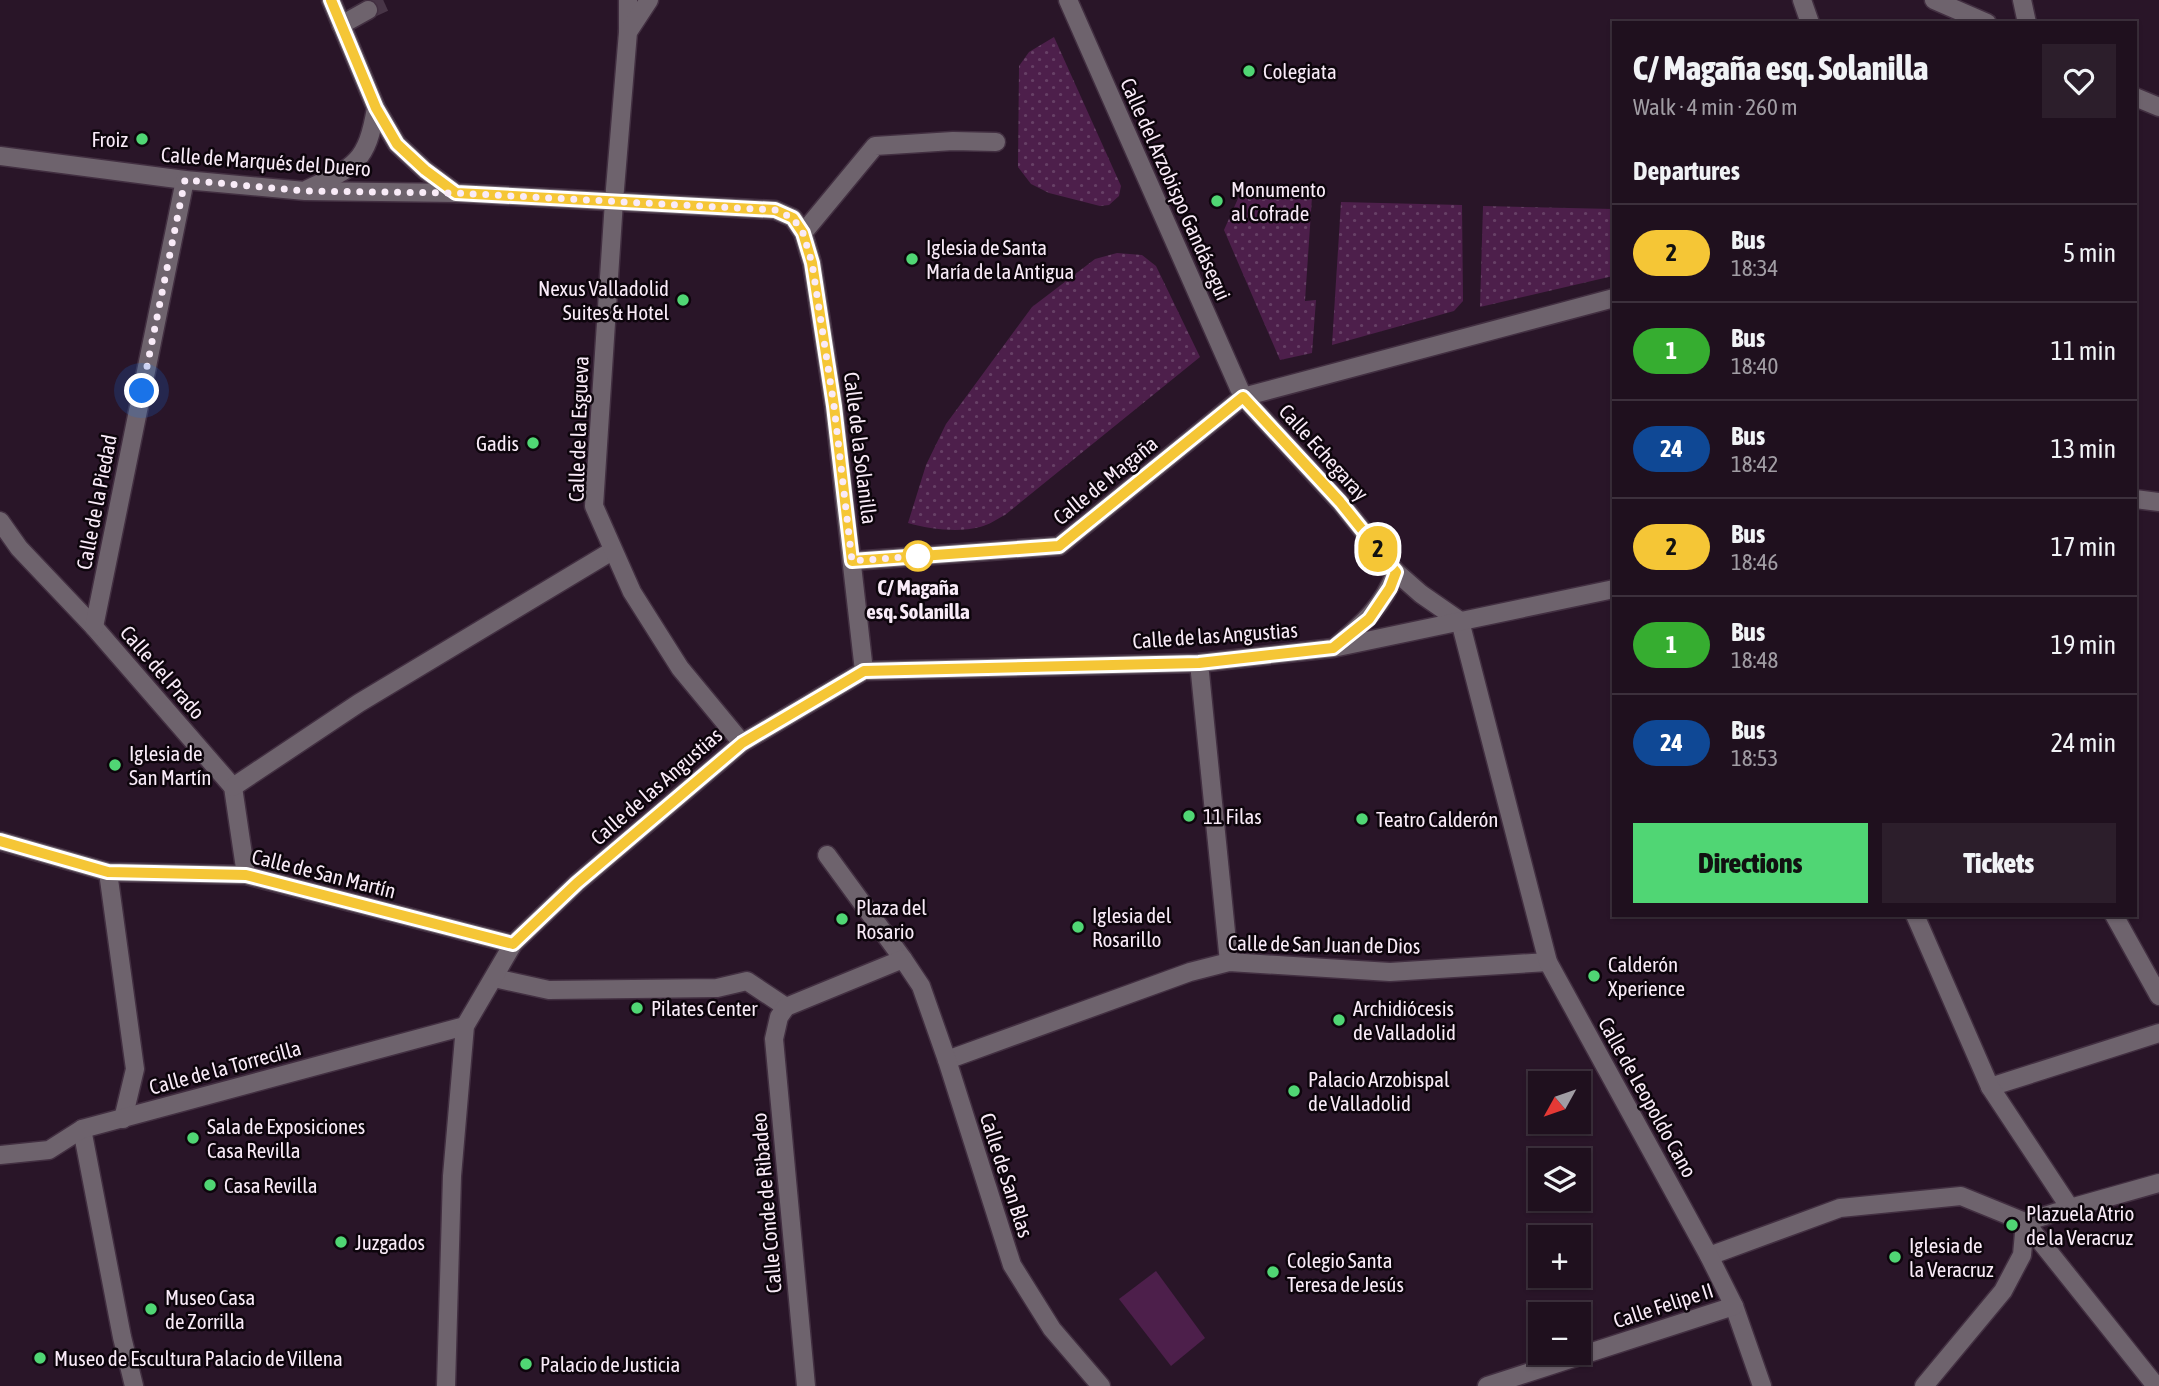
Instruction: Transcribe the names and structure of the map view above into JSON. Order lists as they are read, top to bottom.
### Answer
{
  "streets": {
    "street": [
      "Calle de Marqués del Duero",
      "Calle del Arzobispo Gandásegui",
      "Calle de la Esgueva",
      "Calle de la Solanilla",
      "Calle Echegaray",
      "Calle de Magaña",
      "Calle de la Piedad",
      "Calle de las Angustias",
      "Calle del Prado",
      "Calle de San Martín",
      "Calle de San Juan de Dios",
      "Calle de la Torrecilla",
      "Calle de Leopoldo Cano",
      "Calle de San Blas",
      "Calle Conde de Ribadeo",
      "Calle Felipe II"
    ]
  },
  "crossings": [
    ["Calle de Marqués del Duero", "Calle de la Esgueva"],
    ["Calle de Marqués del Duero", "Calle de la Solanilla"],
    ["Calle de Marqués del Duero", "Calle de la Piedad"],
    ["Calle del Arzobispo Gandásegui", "Calle Echegaray"],
    ["Calle del Arzobispo Gandásegui", "Calle de Magaña"],
    ["Calle de la Esgueva", "Calle de las Angustias"],
    ["Calle de la Solanilla", "Calle de Magaña"],
    ["Calle de la Solanilla", "Calle de las Angustias"],
    ["Calle Echegaray", "Calle de Magaña"],
    ["Calle Echegaray", "Calle de las Angustias"],
    ["Calle Echegaray", "Calle de Leopoldo Cano"],
    ["Calle de la Piedad", "Calle del Prado"],
    ["Calle de las Angustias", "Calle de San Martín"],
    ["Calle de las Angustias", "Calle de la Torrecilla"],
    ["Calle de las Angustias", "Calle de Leopoldo Cano"],
    ["Calle de San Juan de Dios", "Calle de Leopoldo Cano"],
    ["Calle de San Juan de Dios", "Calle de San Blas"],
    ["Calle de Leopoldo Cano", "Calle Felipe II"]
  ],
  "places": [
    "Colegiata",
    "Froiz",
    "Monumento al Cofrade",
    "Iglesia de Santa María de la Antigua",
    "Nexus Valladolid Suites & Hotel",
    "Gadis",
    "C/ Magaña esq. Solanilla",
    "Iglesia de San Martín",
    "11 Filas",
    "Teatro Calderón",
    "Plaza del Rosario",
    "Iglesia del Rosarillo",
    "Calderón Xperience",
    "Pilates Center",
    "Archidiócesis de Valladolid",
    "Palacio Arzobispal de Valladolid",
    "Sala de Exposiciones Casa Revilla",
    "Casa Revilla",
    "Plazuela Atrio de la Veracruz",
    "Juzgados",
    "Iglesia de la Veracruz",
    "Colegio Santa Teresa de Jesús",
    "Museo Casa de Zorrilla",
    "Museo de Escultura Palacio de Villena",
    "Palacio de Justicia"
  ],
  "lines": ["bus line 2"],
  "north": "bottom left",
  "page": {
    "on_map": "2",
    "heading": [
      ["C/ Magaña esq. Solanilla", "Walk · 4 min · 260 m"],
      "Departures"
    ],
    "list": [
      {
        "mark": "2",
        "name": "Bus",
        "note": "18:34",
        "value": "5 min"
      },
      {
        "mark": "1",
        "name": "Bus",
        "note": "18:40",
        "value": "11 min"
      },
      {
        "mark": "24",
        "name": "Bus",
        "note": "18:42",
        "value": "13 min"
      },
      {
        "mark": "2",
        "name": "Bus",
        "note": "18:46",
        "value": "17 min"
      },
      {
        "mark": "1",
        "name": "Bus",
        "note": "18:48",
        "value": "19 min"
      },
      {
        "mark": "24",
        "name": "Bus",
        "note": "18:53",
        "value": "24 min"
      }
    ],
    "buttons": ["Directions", "Tickets"],
    "map_buttons": ["+", "−"]
  }
}
